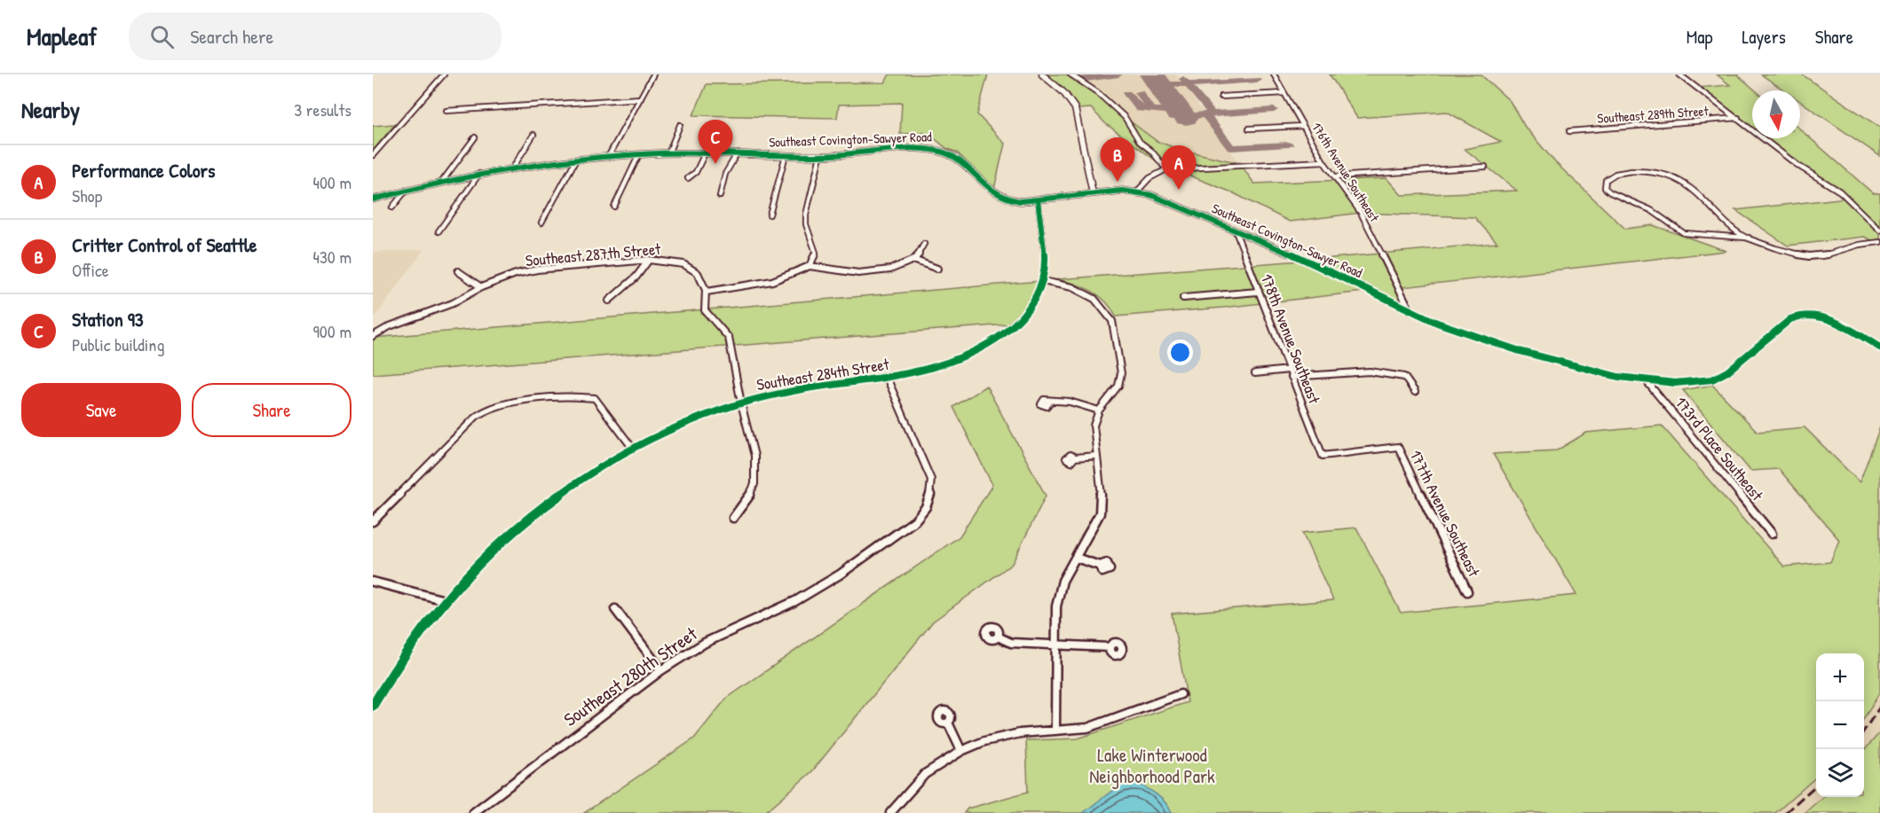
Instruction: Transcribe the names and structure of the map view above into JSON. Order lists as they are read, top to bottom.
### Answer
{
  "streets": {
    "street": [
      "Southeast 289th Street",
      "Southeast Covington-Sawyer Road",
      "176th Avenue Southeast",
      "Southeast 287th Street",
      "178th Avenue Southeast",
      "Southeast 284th Street",
      "173rd Place Southeast",
      "177th Avenue Southeast",
      "Southeast 280th Street"
    ]
  },
  "crossings": [
    ["Southeast Covington-Sawyer Road", "176th Avenue Southeast"],
    ["Southeast Covington-Sawyer Road", "178th Avenue Southeast"],
    ["Southeast Covington-Sawyer Road", "173rd Place Southeast"],
    ["178th Avenue Southeast", "177th Avenue Southeast"],
    ["Southeast 284th Street", "Southeast 280th Street"]
  ],
  "parks": ["Lake Winterwood Neighborhood Park"],
  "north": "bottom",
  "page": {
    "header": "Mapleaf",
    "search": "Search here",
    "nav": ["Map", "Layers", "Share"],
    "heading": ["Nearby", "3 results"],
    "pins": ["C", "B", "A"],
    "list": [
      {
        "mark": "A",
        "name": "Performance Colors",
        "note": "Shop",
        "value": "400 m"
      },
      {
        "mark": "B",
        "name": "Critter Control of Seattle",
        "note": "Office",
        "value": "430 m"
      },
      {
        "mark": "C",
        "name": "Station 93",
        "note": "Public building",
        "value": "900 m"
      }
    ],
    "buttons": ["Save", "Share"],
    "map_buttons": ["+", "−"]
  }
}
